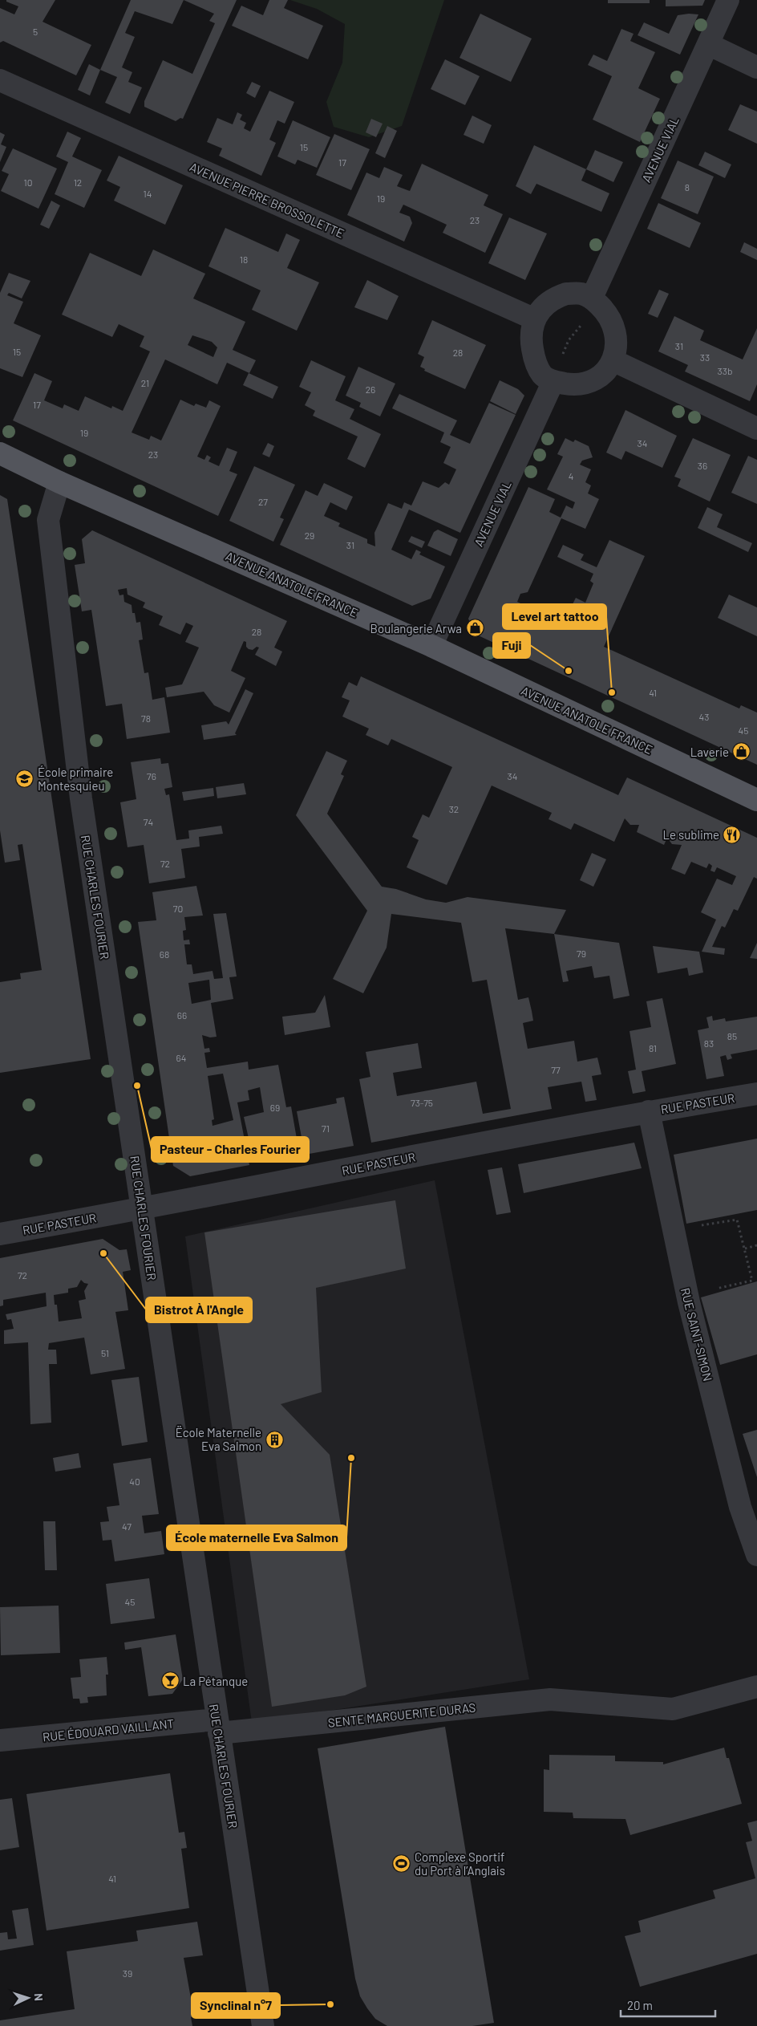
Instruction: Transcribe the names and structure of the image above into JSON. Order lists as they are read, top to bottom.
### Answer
{
  "streets": {
    "main road": ["AVENUE ANATOLE FRANCE"],
    "street": [
      "AVENUE VIAL",
      "AVENUE PIERRE BROSSOLETTE",
      "RUE CHARLES FOURIER",
      "RUE PASTEUR",
      "RUE SAINT-SIMON",
      "SENTE MARGUERITE DURAS",
      "RUE ÉDOUARD VAILLANT"
    ]
  },
  "crossings": [
    ["AVENUE VIAL", "AVENUE ANATOLE FRANCE"],
    ["AVENUE ANATOLE FRANCE", "RUE CHARLES FOURIER"],
    ["RUE CHARLES FOURIER", "RUE PASTEUR"],
    ["RUE CHARLES FOURIER", "SENTE MARGUERITE DURAS"],
    ["RUE CHARLES FOURIER", "RUE ÉDOUARD VAILLANT"],
    ["RUE PASTEUR", "RUE SAINT-SIMON"],
    ["SENTE MARGUERITE DURAS", "RUE ÉDOUARD VAILLANT"]
  ],
  "places": {
    "shop": ["Boulangerie Arwa", "Laverie"],
    "other": [
      "Fuji",
      "Level art tattoo",
      "Pasteur - Charles Fourier",
      "Bistrot À l'Angle",
      "École maternelle Eva Salmon",
      "Synclinal n°7"
    ],
    "school or university": ["École primaire Montesquieu"],
    "restaurant": ["Le sublime"],
    "building": ["Ëcole Maternelle Eva Salmon"],
    "bar": ["La Pétanque"],
    "sports": ["Complexe Sportif du Port à l’Anglais"]
  },
  "house_numbers": [
    "5",
    "15",
    "17",
    "10",
    "12",
    "8",
    "14",
    "19",
    "23",
    "18",
    "31",
    "15",
    "28",
    "33",
    "33b",
    "21",
    "26",
    "17",
    "19",
    "34",
    "23",
    "36",
    "4",
    "27",
    "29",
    "31",
    "28",
    "41",
    "43",
    "78",
    "45",
    "76",
    "34",
    "32",
    "74",
    "72",
    "70",
    "79",
    "68",
    "66",
    "85",
    "83",
    "81",
    "64",
    "77",
    "73-75",
    "69",
    "71",
    "72",
    "51",
    "40",
    "47",
    "45",
    "41",
    "39"
  ],
  "scale_bar": "20 m",
  "north": "right"
}
